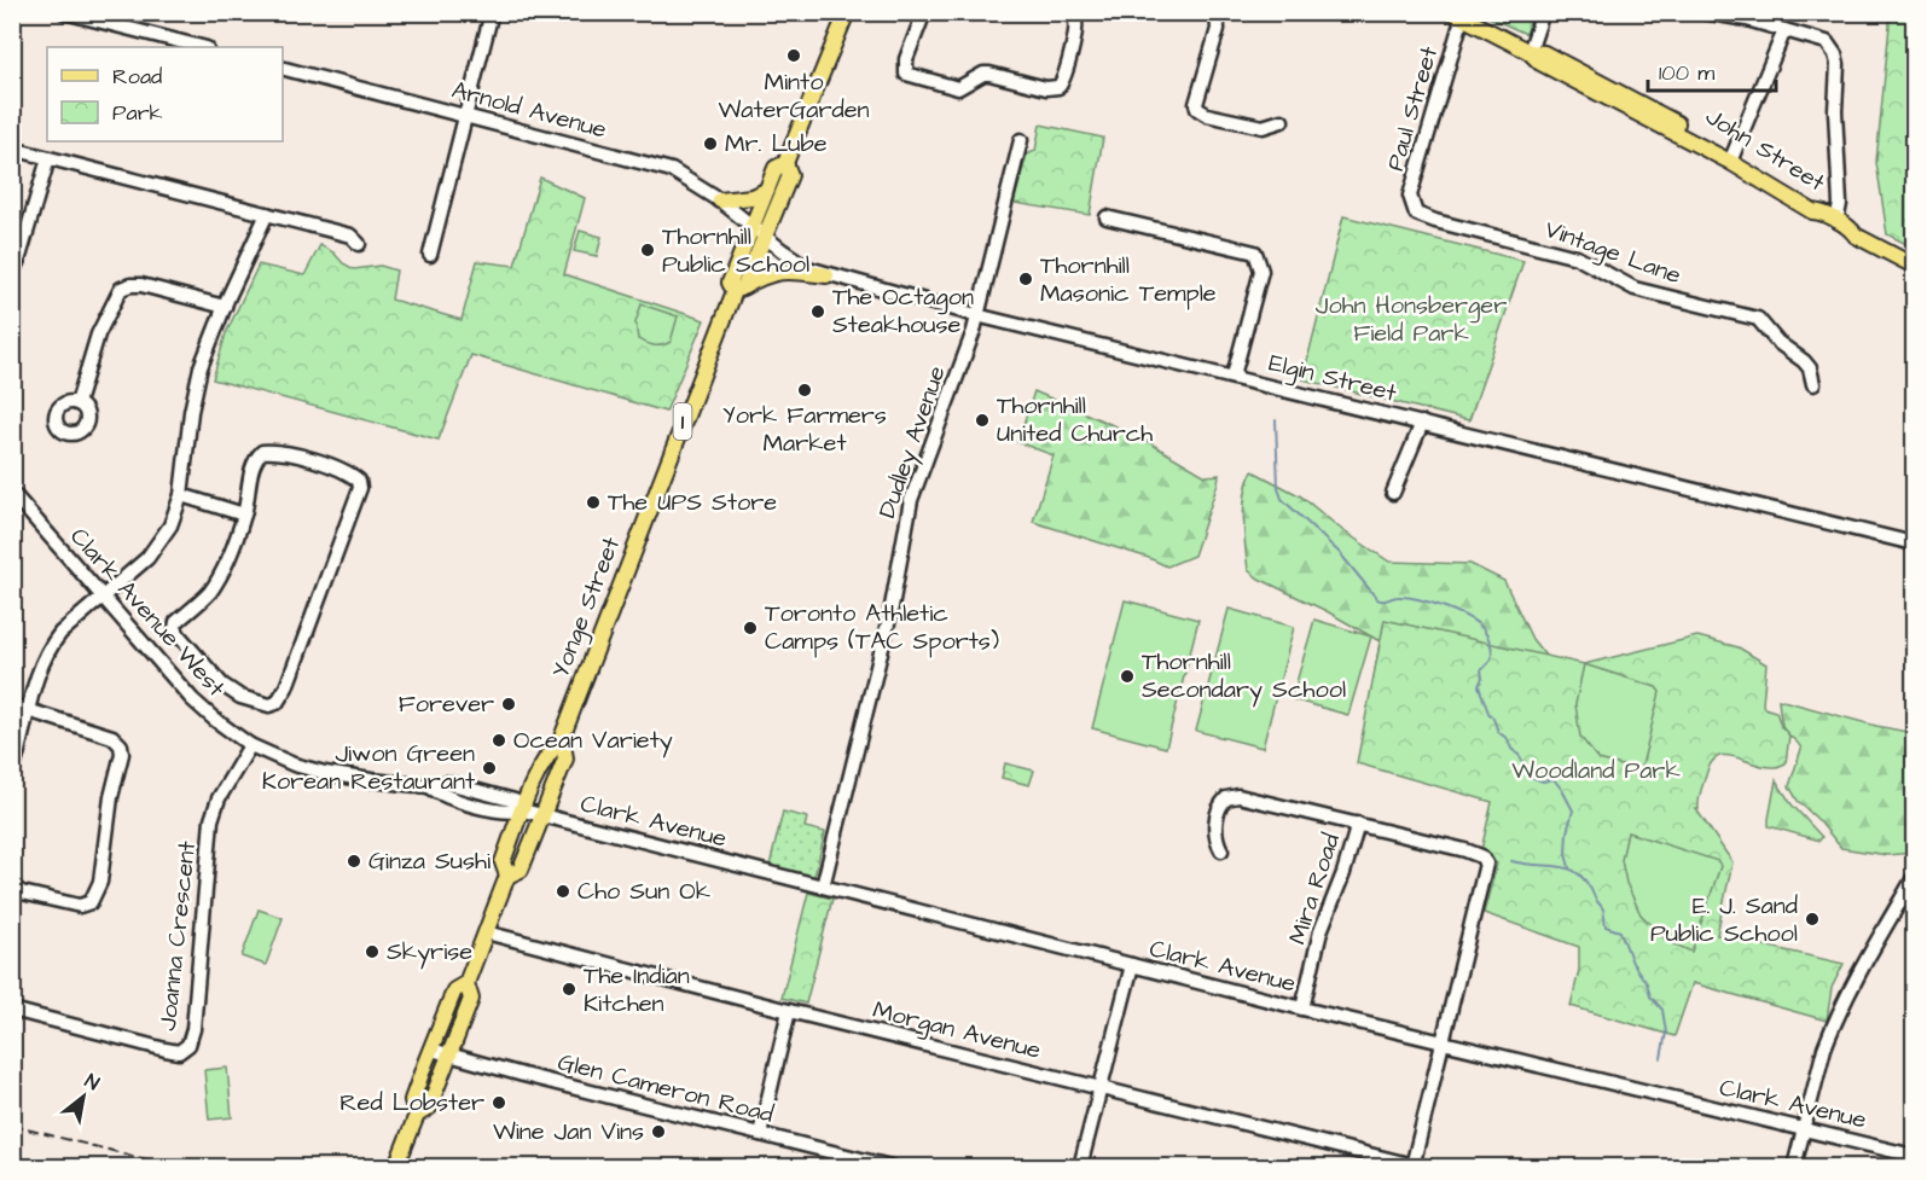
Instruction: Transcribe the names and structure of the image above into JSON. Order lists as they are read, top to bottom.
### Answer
{
  "streets": {
    "main road": ["John Street", "1", "Yonge Street"],
    "street": [
      "Paul Street",
      "Arnold Avenue",
      "Vintage Lane",
      "Elgin Street",
      "Dudley Avenue",
      "Clark Avenue West",
      "Clark Avenue",
      "Mira Road",
      "Joanna Crescent",
      "Morgan Avenue",
      "Glen Cameron Road"
    ]
  },
  "crossings": [
    ["Paul Street", "John Street"],
    ["Paul Street", "Vintage Lane"],
    ["Arnold Avenue", "Elgin Street"],
    ["Arnold Avenue", "Yonge Street"],
    ["Elgin Street", "Dudley Avenue"],
    ["Elgin Street", "Yonge Street"],
    ["Dudley Avenue", "Clark Avenue"],
    ["Yonge Street", "Clark Avenue West"],
    ["Yonge Street", "Clark Avenue"],
    ["Yonge Street", "Morgan Avenue"],
    ["Yonge Street", "Glen Cameron Road"],
    ["Clark Avenue West", "Clark Avenue"],
    ["Clark Avenue West", "Joanna Crescent"],
    ["Clark Avenue", "Mira Road"]
  ],
  "parks": ["John Honsberger Field Park", "Woodland Park"],
  "places": [
    "Minto WaterGarden",
    "Mr. Lube",
    "Thornhill Public School",
    "Thornhill Masonic Temple",
    "The Octagon Steakhouse",
    "York Farmers Market",
    "Thornhill United Church",
    "The UPS Store",
    "Toronto Athletic Camps (TAC Sports)",
    "Thornhill Secondary School",
    "Forever",
    "Ocean Variety",
    "Jiwon Green Korean Restaurant",
    "Ginza Sushi",
    "Cho Sun Ok",
    "E. J. Sand Public School",
    "Skyrise",
    "The Indian Kitchen",
    "Red Lobster",
    "Wine Jan Vins"
  ],
  "legend": ["Road", "Park"],
  "scale_bar": "100 m",
  "north": "top right"
}
